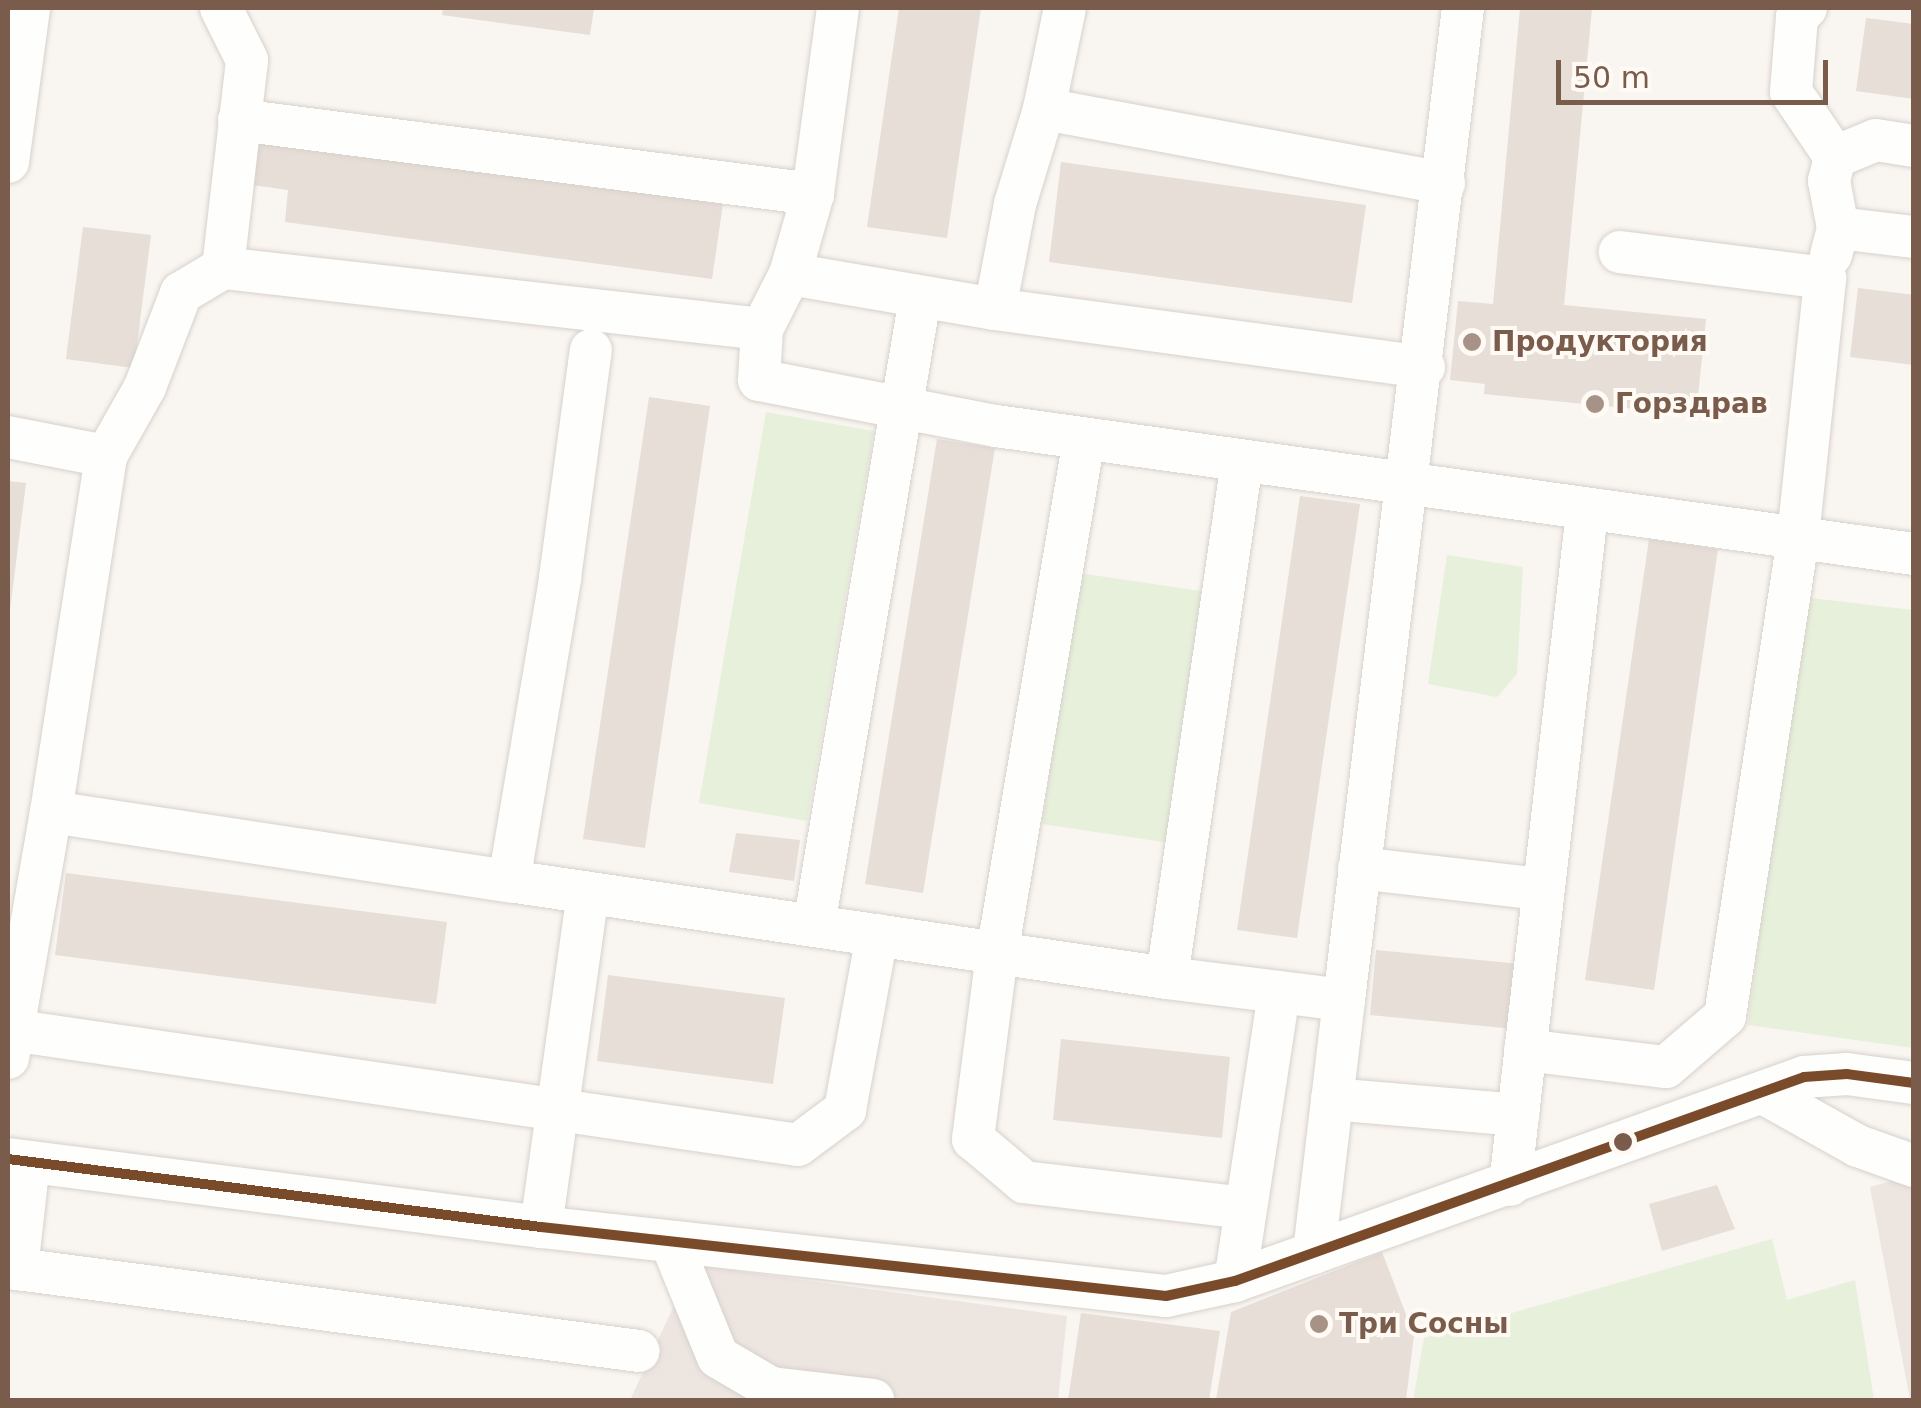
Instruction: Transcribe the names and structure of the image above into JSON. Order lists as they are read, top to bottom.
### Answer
{
  "places": ["Продуктория", "Горздрав", "Три Сосны"],
  "scale_bar": "50 m"
}
